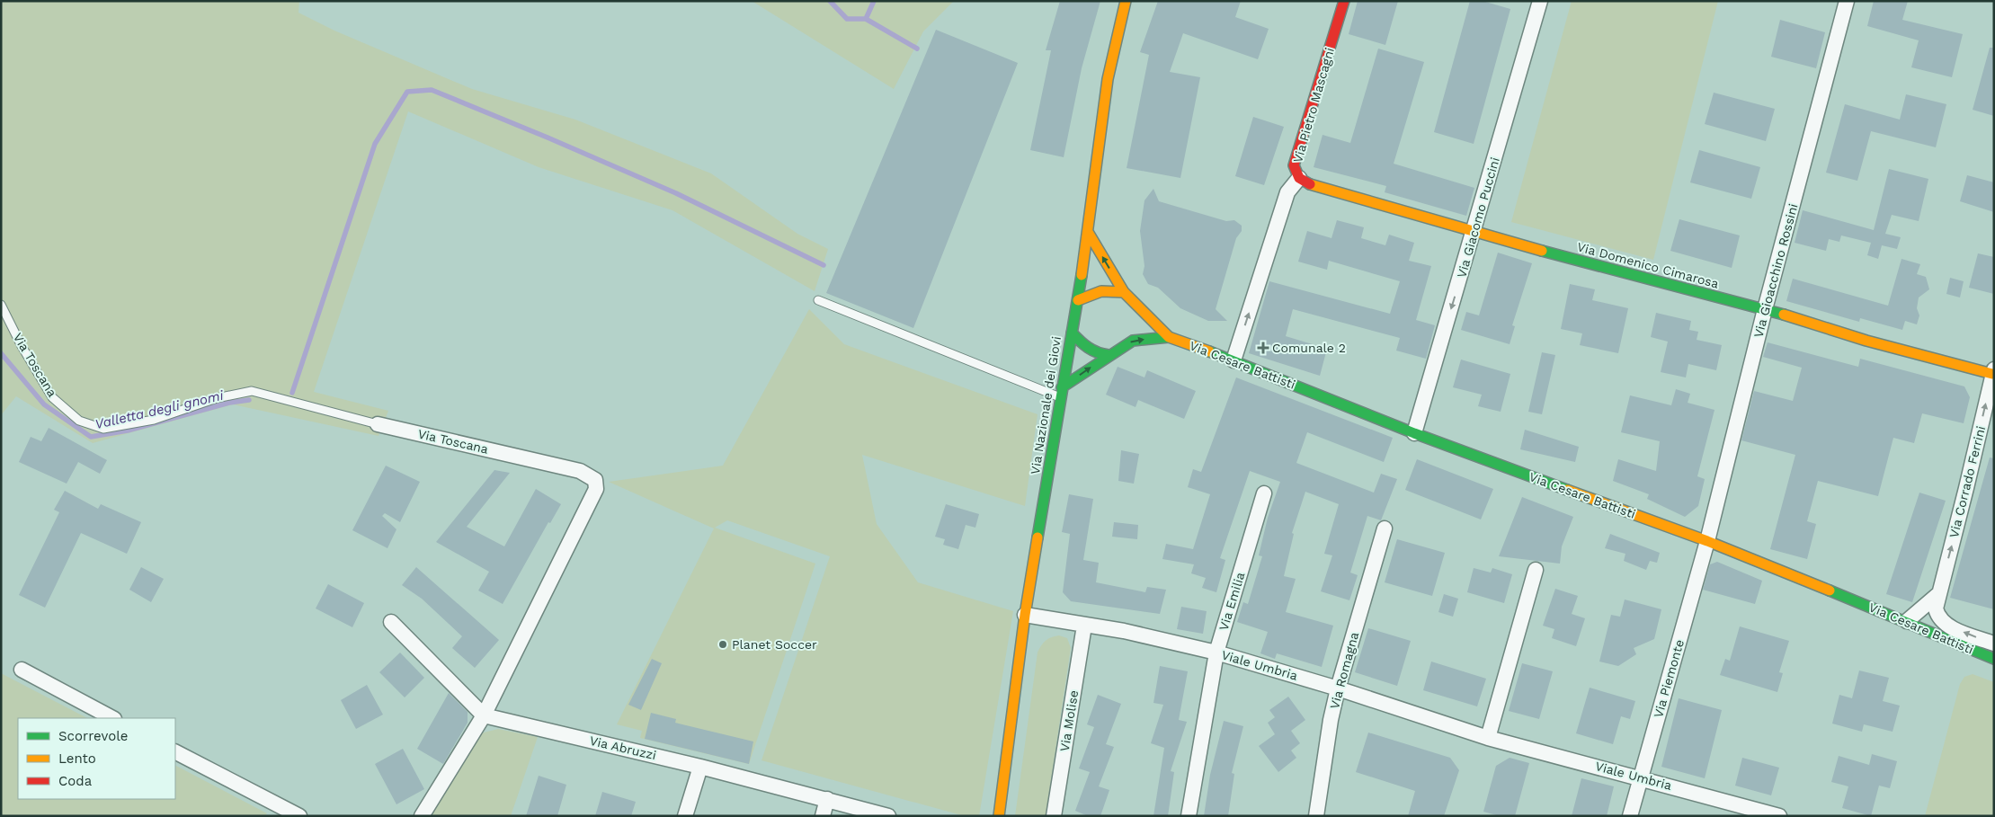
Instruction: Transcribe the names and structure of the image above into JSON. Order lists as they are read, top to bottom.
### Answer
{
  "streets": {
    "street": [
      "Via Pietro Mascagni",
      "Via Giacomo Puccini",
      "Via Domenico Cimarosa",
      "Via Gioacchino Rossini",
      "Via Toscana",
      "Via Cesare Battisti",
      "Via Nazionale dei Giovi",
      "Via Corrado Ferrini",
      "Via Emilia",
      "Viale Umbria",
      "Via Romagna",
      "Via Piemonte",
      "Via Molise",
      "Via Abruzzi"
    ]
  },
  "crossings": [
    ["Via Pietro Mascagni", "Via Domenico Cimarosa"],
    ["Via Pietro Mascagni", "Via Cesare Battisti"],
    ["Via Giacomo Puccini", "Via Domenico Cimarosa"],
    ["Via Giacomo Puccini", "Via Cesare Battisti"],
    ["Via Domenico Cimarosa", "Via Gioacchino Rossini"],
    ["Via Domenico Cimarosa", "Via Corrado Ferrini"],
    ["Via Gioacchino Rossini", "Via Cesare Battisti"],
    ["Via Gioacchino Rossini", "Via Piemonte"],
    ["Via Toscana", "Via Abruzzi"],
    ["Via Cesare Battisti", "Via Nazionale dei Giovi"],
    ["Via Cesare Battisti", "Via Corrado Ferrini"],
    ["Via Cesare Battisti", "Via Piemonte"],
    ["Via Nazionale dei Giovi", "Viale Umbria"],
    ["Via Emilia", "Viale Umbria"],
    ["Viale Umbria", "Via Romagna"],
    ["Viale Umbria", "Via Piemonte"],
    ["Viale Umbria", "Via Molise"]
  ],
  "one_way": ["Via Pietro Mascagni", "Via Giacomo Puccini", "Via Corrado Ferrini"],
  "water": ["Valletta degli gnomi"],
  "places": {
    "health": ["Comunale 2"],
    "other": ["Planet Soccer"]
  },
  "legend": ["Scorrevole", "Lento", "Coda"]
}
